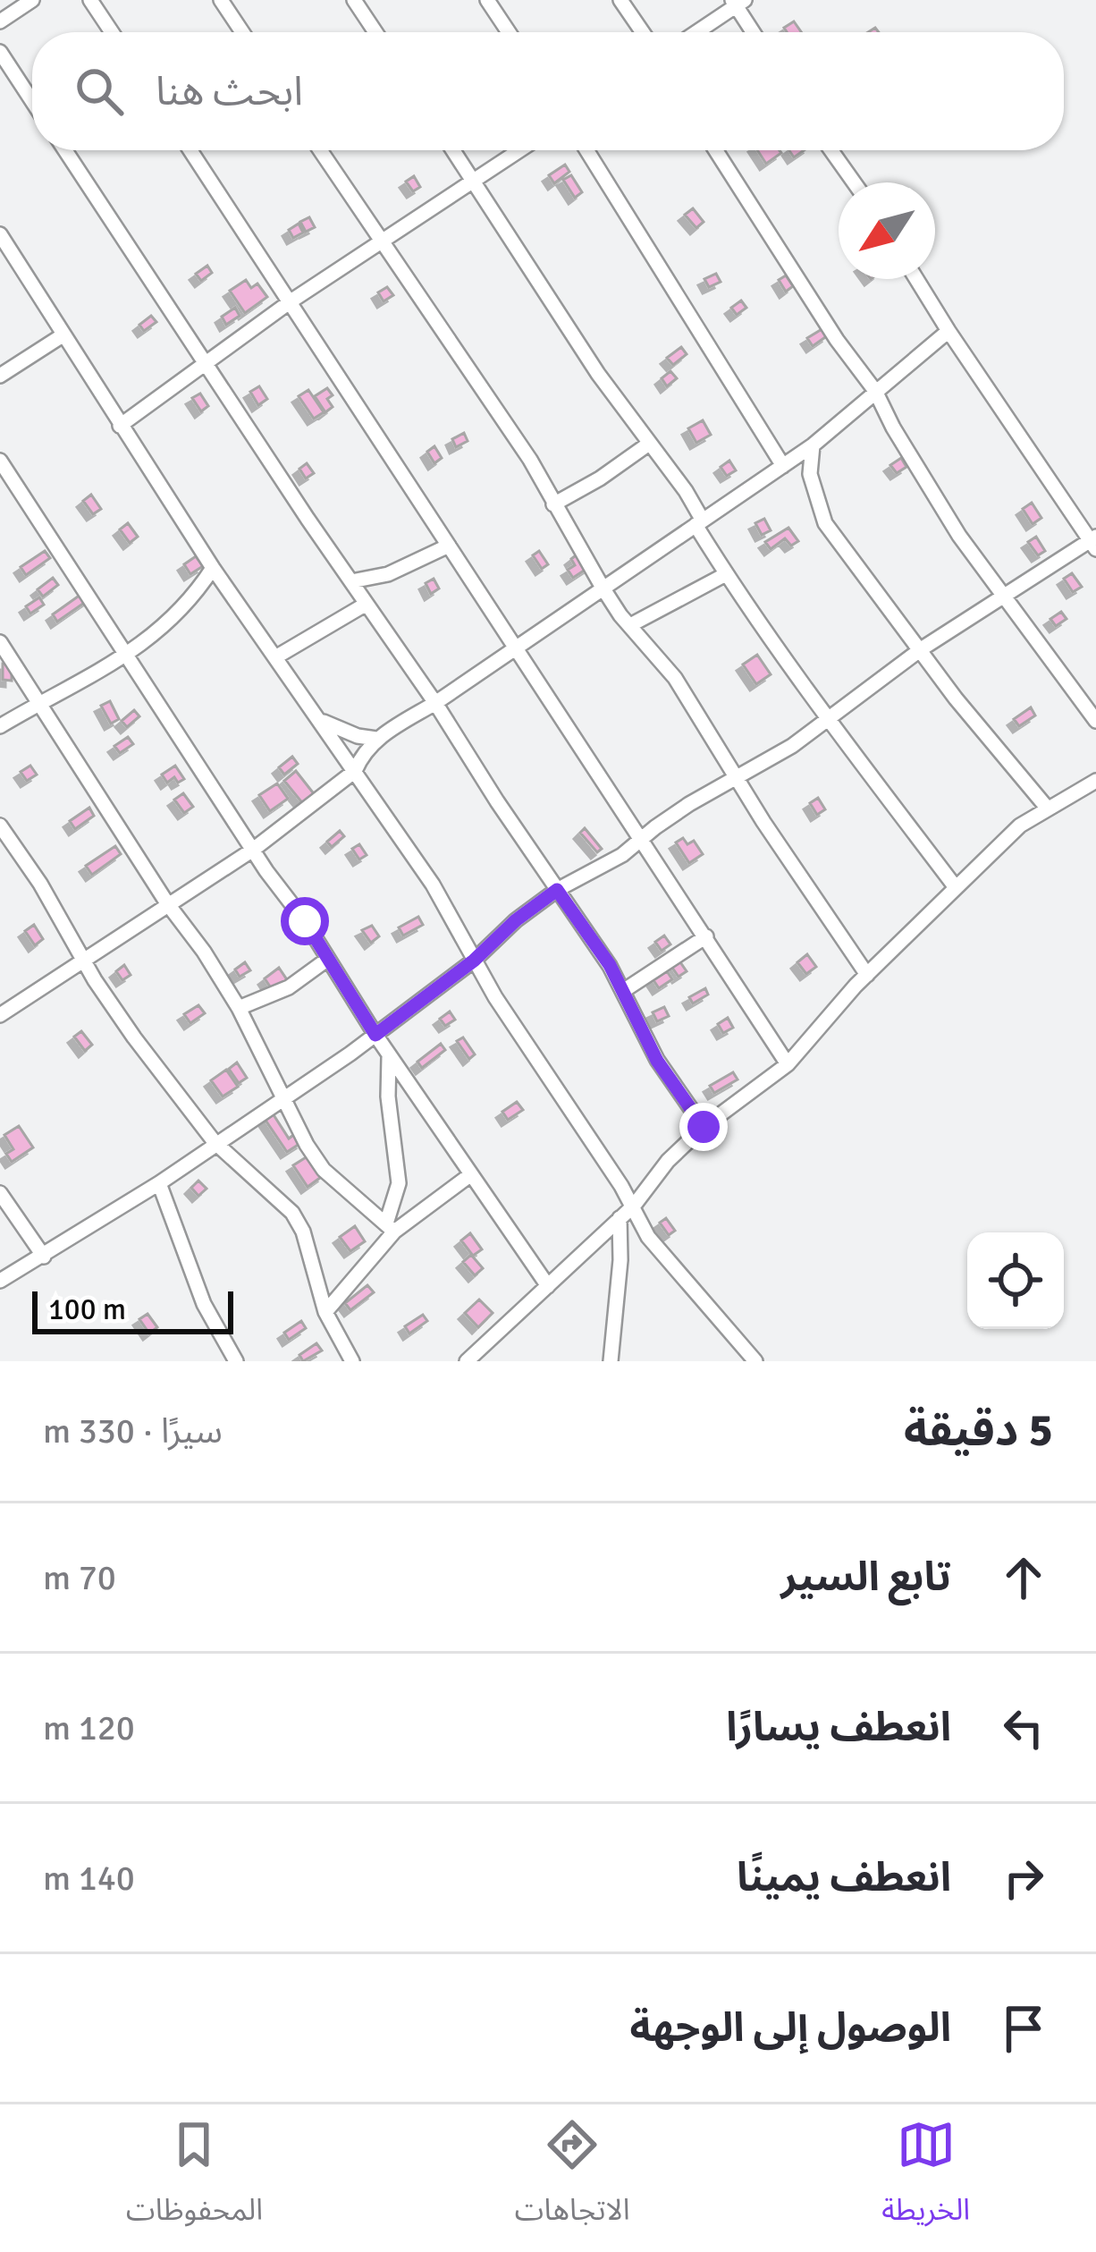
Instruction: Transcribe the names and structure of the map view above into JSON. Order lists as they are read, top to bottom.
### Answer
{
  "scale_bar": "100 m",
  "north": "bottom left",
  "page": {
    "search": "ابحث هنا",
    "scale": "100 m",
    "heading": ["5 دقيقة", "سيرًا · 330 m"],
    "list": [
      ["تابع السير", "70 m"],
      ["انعطف يسارًا", "120 m"],
      ["انعطف يمينًا", "140 m"],
      "الوصول إلى الوجهة"
    ],
    "nav": ["الخريطة", "الاتجاهات", "المحفوظات"]
  }
}
